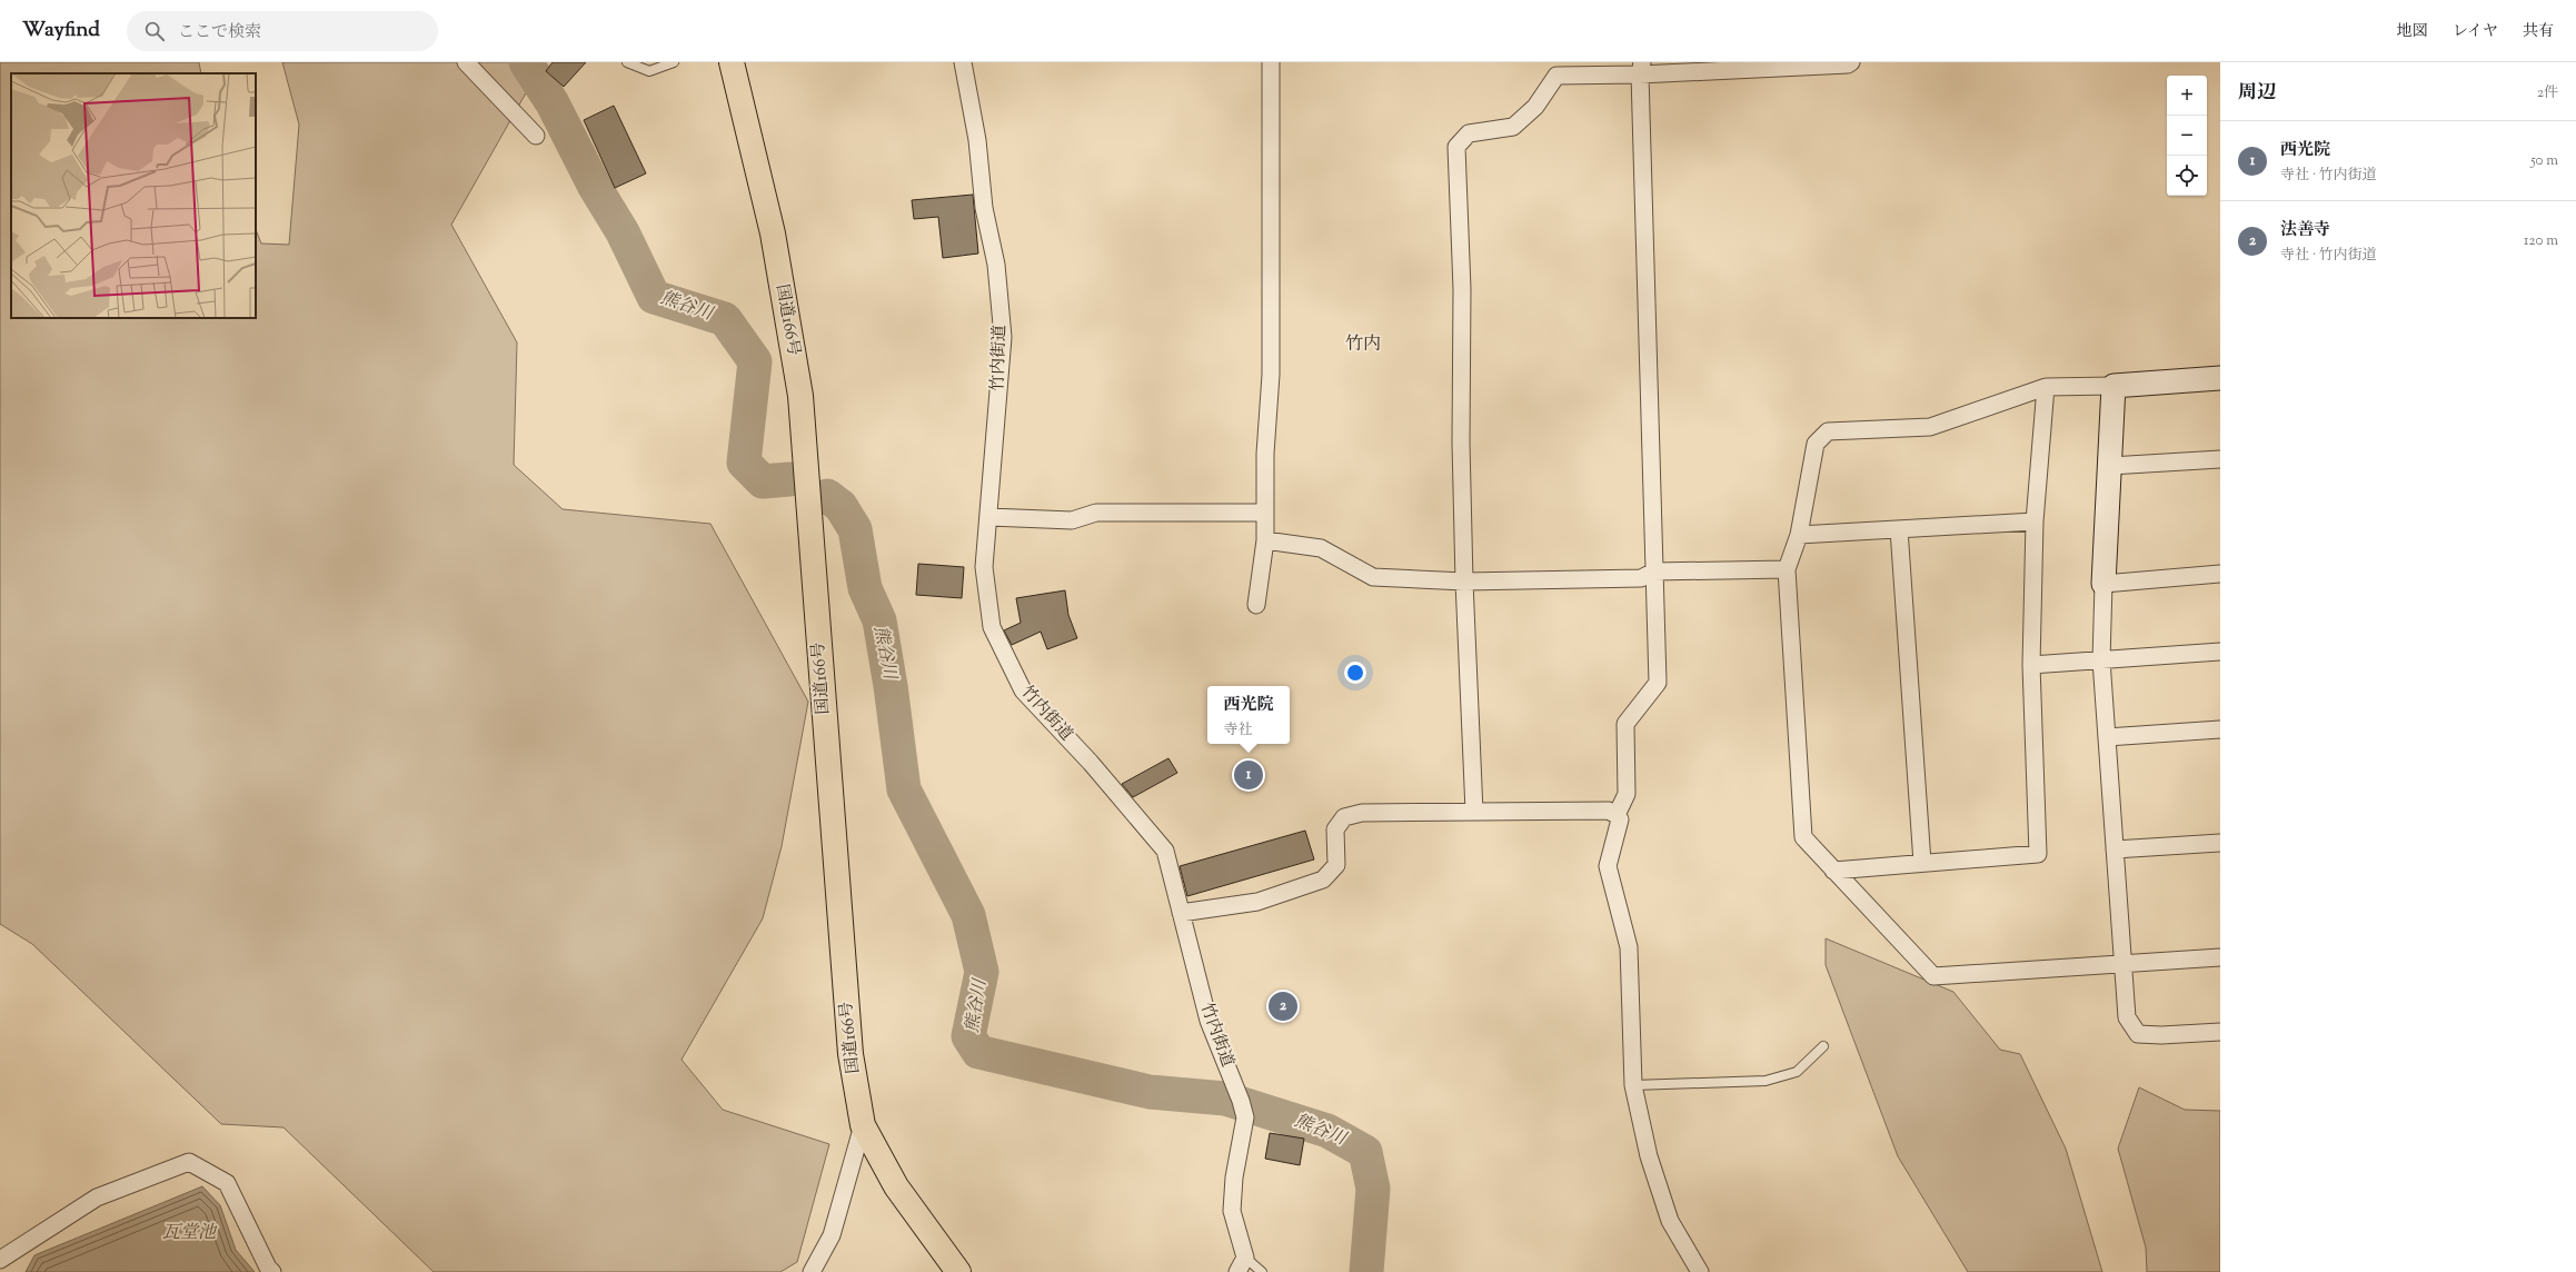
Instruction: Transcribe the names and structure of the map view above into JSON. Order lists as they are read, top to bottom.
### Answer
{
  "streets": {
    "highway": ["国道166号"],
    "street": ["竹内街道"]
  },
  "districts": ["竹内"],
  "water": ["熊谷川", "瓦堂池"],
  "page": {
    "header": "Wayfind",
    "search": "ここで検索",
    "nav": ["地図", "レイヤ", "共有"],
    "heading": ["周辺", "2件"],
    "map_buttons": ["+", "−"],
    "list": [
      {
        "mark": "1",
        "name": "西光院",
        "note": "寺社 · 竹内街道",
        "value": "50 m"
      },
      {
        "mark": "2",
        "name": "法善寺",
        "note": "寺社 · 竹内街道",
        "value": "120 m"
      }
    ],
    "popup": ["西光院", "寺社"],
    "pins": ["1", "2"]
  }
}
